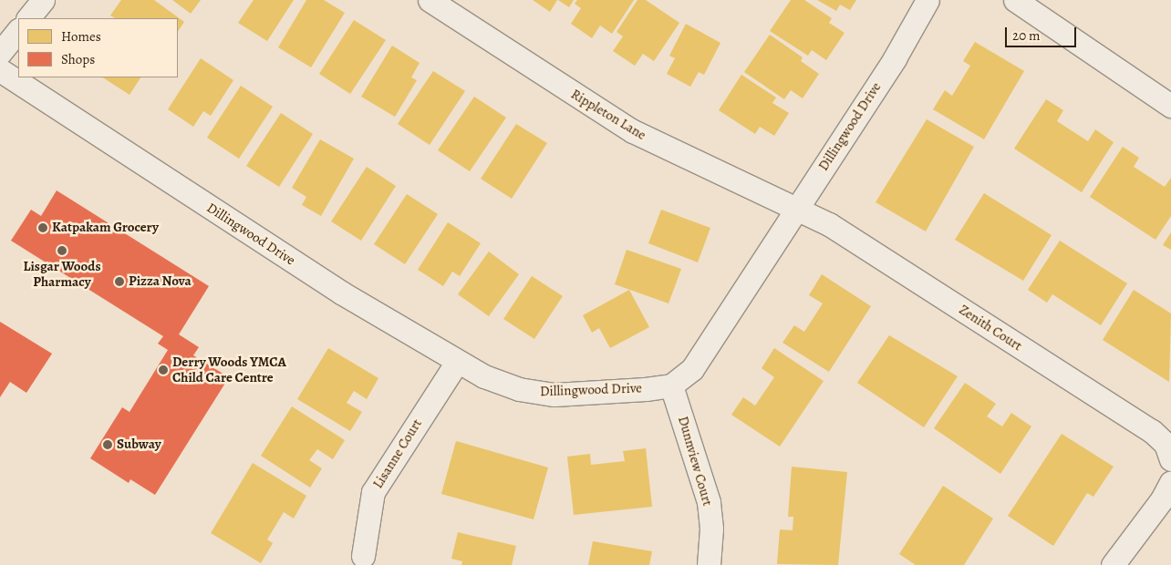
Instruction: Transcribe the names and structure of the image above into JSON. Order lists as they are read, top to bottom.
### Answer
{
  "streets": {
    "street": [
      "Rippleton Lane",
      "Dillingwood Drive",
      "Zenith Court",
      "Lisanne Court",
      "Dunnview Court"
    ]
  },
  "crossings": [
    ["Rippleton Lane", "Dillingwood Drive"],
    ["Rippleton Lane", "Zenith Court"],
    ["Dillingwood Drive", "Zenith Court"],
    ["Dillingwood Drive", "Lisanne Court"],
    ["Dillingwood Drive", "Dunnview Court"]
  ],
  "places": [
    "Katpakam Grocery",
    "Lisgar Woods Pharmacy",
    "Pizza Nova",
    "Derry Woods YMCA Child Care Centre",
    "Subway"
  ],
  "legend": ["Homes", "Shops"],
  "scale_bar": "20 m"
}
